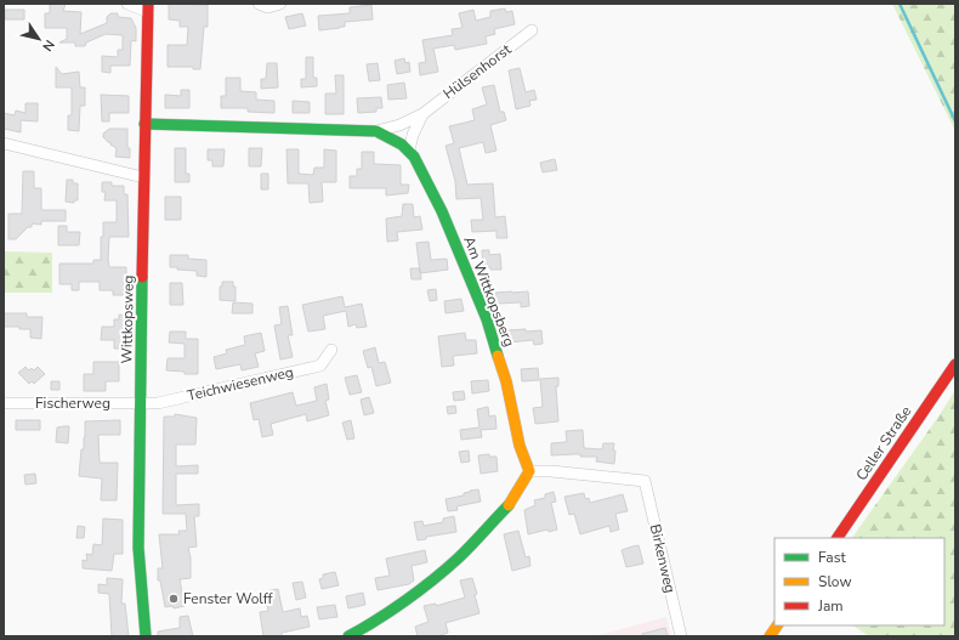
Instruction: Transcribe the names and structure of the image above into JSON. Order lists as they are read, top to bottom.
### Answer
{
  "streets": {
    "street": [
      "Hülsenhorst",
      "Am Wittkopsberg",
      "Wittkopsweg",
      "Teichwiesenweg",
      "Fischerweg",
      "Celler Straße",
      "Birkenweg"
    ]
  },
  "crossings": [
    ["Hülsenhorst", "Am Wittkopsberg"],
    ["Am Wittkopsberg", "Wittkopsweg"],
    ["Am Wittkopsberg", "Birkenweg"],
    ["Wittkopsweg", "Teichwiesenweg"],
    ["Wittkopsweg", "Fischerweg"],
    ["Teichwiesenweg", "Fischerweg"]
  ],
  "places": ["Fenster Wolff"],
  "legend": ["Fast", "Slow", "Jam"],
  "north": "bottom right"
}
